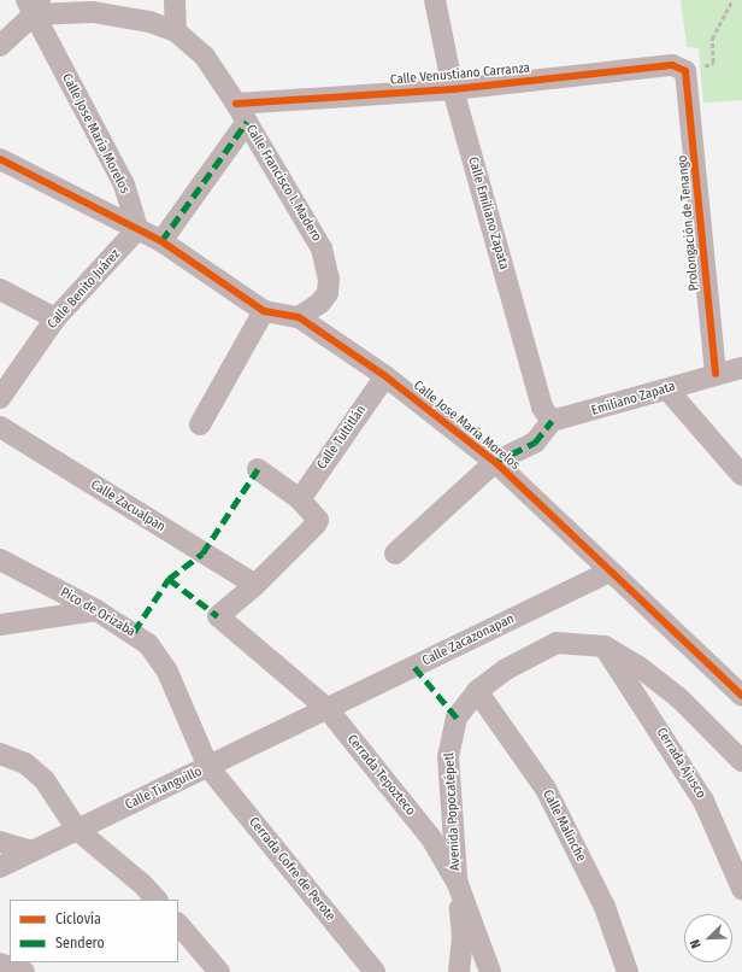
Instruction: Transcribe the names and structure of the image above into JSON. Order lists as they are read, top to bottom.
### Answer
{
  "streets": {
    "street": [
      "Calle Venustiano Carranza",
      "Calle Jose María Morelos",
      "Calle Francisco I. Madero",
      "Calle Emiliano Zapata",
      "Prolongación de Tenango",
      "Calle Benito Juárez",
      "Emiliano Zapata",
      "Calle Tultitlán",
      "Calle Zacualpan",
      "Pico de Orizaba",
      "Calle Zacazonapan",
      "Cerrada Ajusco",
      "Cerrada Tepozteco",
      "Calle Tianguillo",
      "Avenida Popocatépetl",
      "Calle Malinche",
      "Cerrada Cofre de Perote"
    ]
  },
  "crossings": [
    ["Calle Venustiano Carranza", "Calle Francisco I. Madero"],
    ["Calle Venustiano Carranza", "Calle Emiliano Zapata"],
    ["Calle Venustiano Carranza", "Prolongación de Tenango"],
    ["Calle Jose María Morelos", "Calle Francisco I. Madero"],
    ["Calle Jose María Morelos", "Calle Benito Juárez"],
    ["Calle Jose María Morelos", "Calle Tultitlán"],
    ["Calle Jose María Morelos", "Calle Zacazonapan"],
    ["Calle Emiliano Zapata", "Emiliano Zapata"],
    ["Prolongación de Tenango", "Emiliano Zapata"],
    ["Calle Zacualpan", "Cerrada Tepozteco"],
    ["Pico de Orizaba", "Calle Tianguillo"],
    ["Pico de Orizaba", "Cerrada Cofre de Perote"],
    ["Calle Zacazonapan", "Cerrada Tepozteco"],
    ["Calle Zacazonapan", "Calle Tianguillo"],
    ["Cerrada Ajusco", "Avenida Popocatépetl"],
    ["Cerrada Tepozteco", "Calle Tianguillo"],
    ["Cerrada Tepozteco", "Avenida Popocatépetl"],
    ["Calle Tianguillo", "Cerrada Cofre de Perote"],
    ["Avenida Popocatépetl", "Calle Malinche"]
  ],
  "legend": ["Ciclovía", "Sendero"],
  "north": "bottom left"
}
